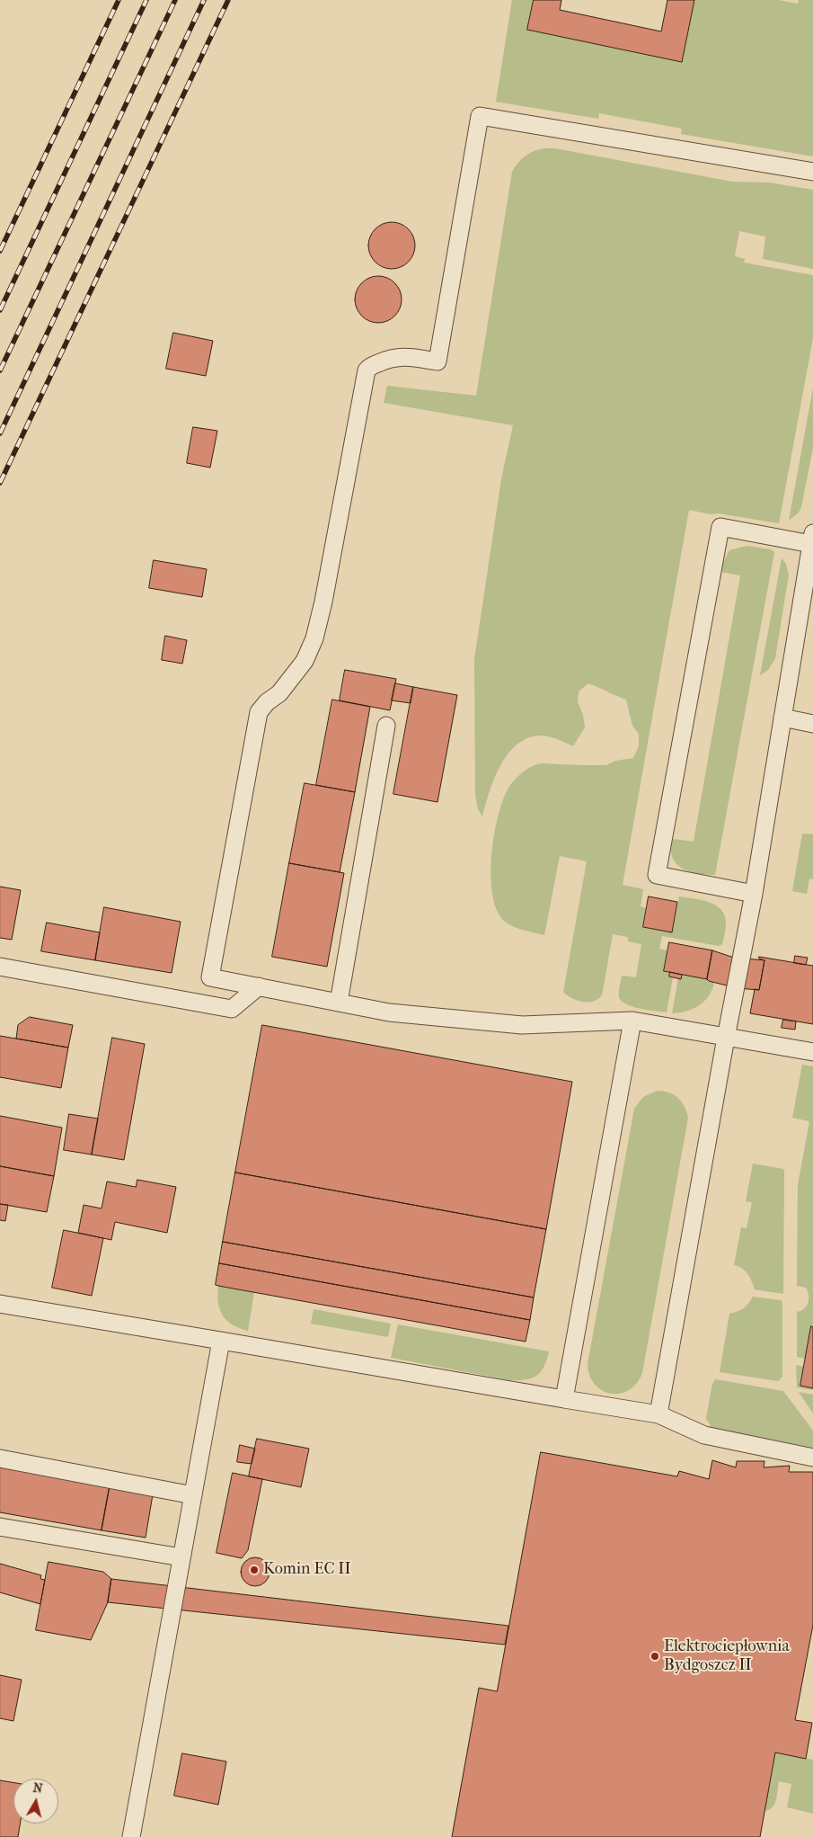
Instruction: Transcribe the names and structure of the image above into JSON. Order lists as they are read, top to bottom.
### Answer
{
  "places": ["Komin EC II", "Elektrociepłownia Bydgoszcz II"],
  "north": "top"
}
